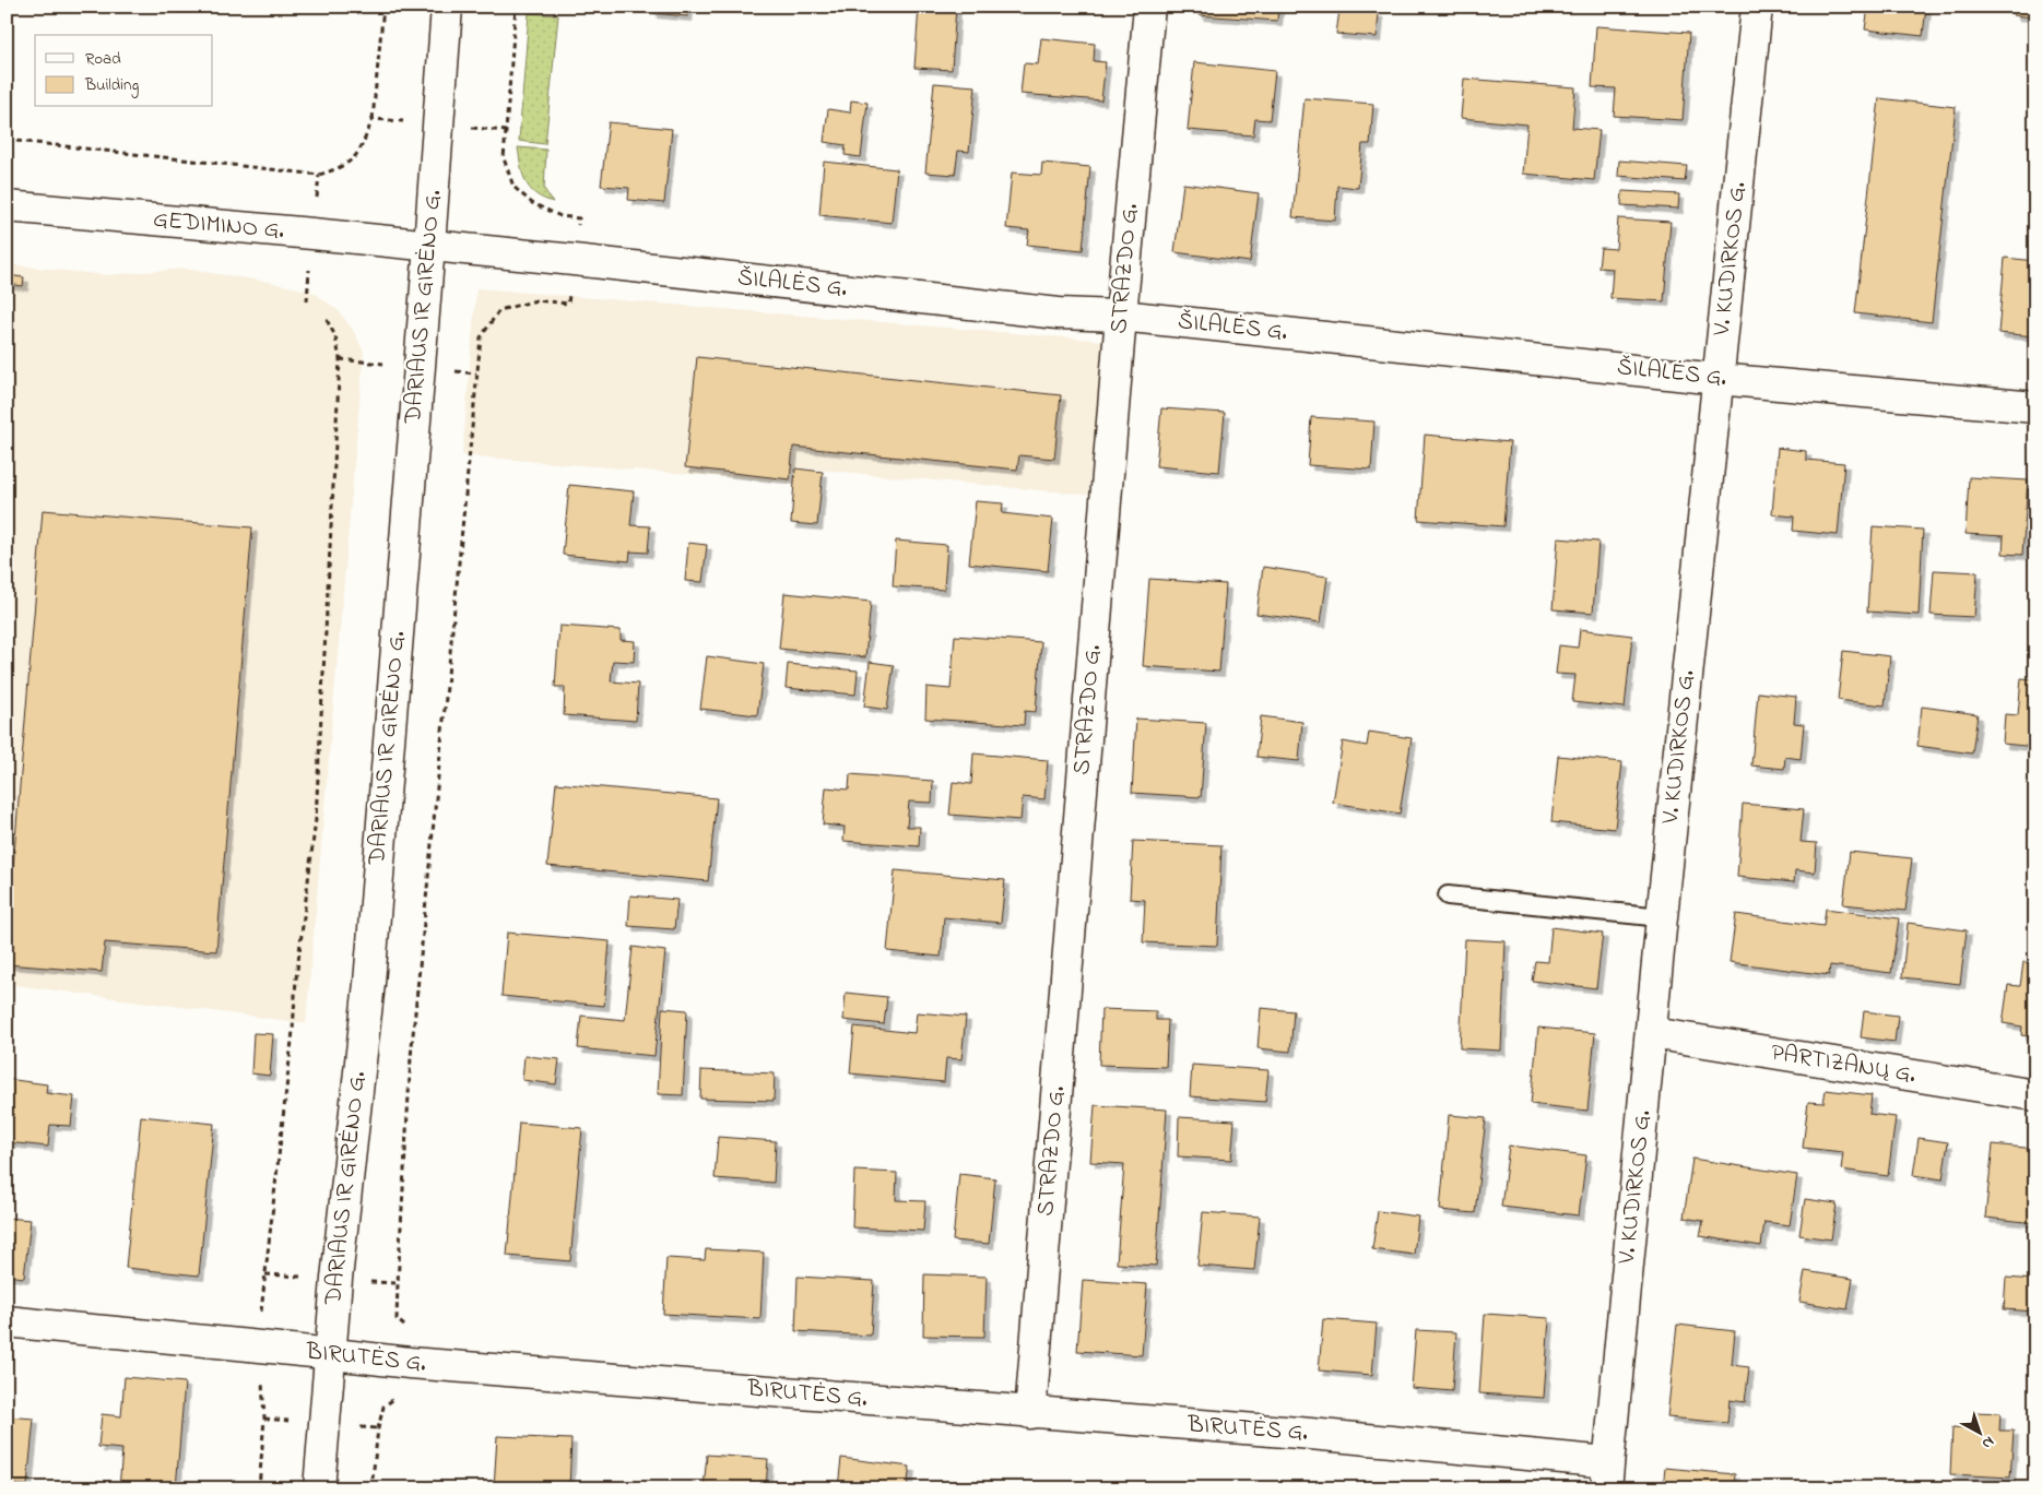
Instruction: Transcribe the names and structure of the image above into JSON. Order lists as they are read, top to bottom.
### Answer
{
  "streets": {
    "main road": [
      "GEDIMINO G.",
      "V. KUDIRKOS G.",
      "STRAZDO G.",
      "ŠILALĖS G.",
      "DARIAUS IR GIRĖNO G.",
      "PARTIZANŲ G.",
      "BIRUTĖS G."
    ]
  },
  "crossings": [
    ["GEDIMINO G.", "ŠILALĖS G."],
    ["GEDIMINO G.", "DARIAUS IR GIRĖNO G."],
    ["V. KUDIRKOS G.", "ŠILALĖS G."],
    ["V. KUDIRKOS G.", "PARTIZANŲ G."],
    ["V. KUDIRKOS G.", "BIRUTĖS G."],
    ["STRAZDO G.", "ŠILALĖS G."],
    ["STRAZDO G.", "BIRUTĖS G."],
    ["ŠILALĖS G.", "DARIAUS IR GIRĖNO G."],
    ["DARIAUS IR GIRĖNO G.", "BIRUTĖS G."]
  ],
  "legend": ["Road", "Building"],
  "north": "bottom right"
}
